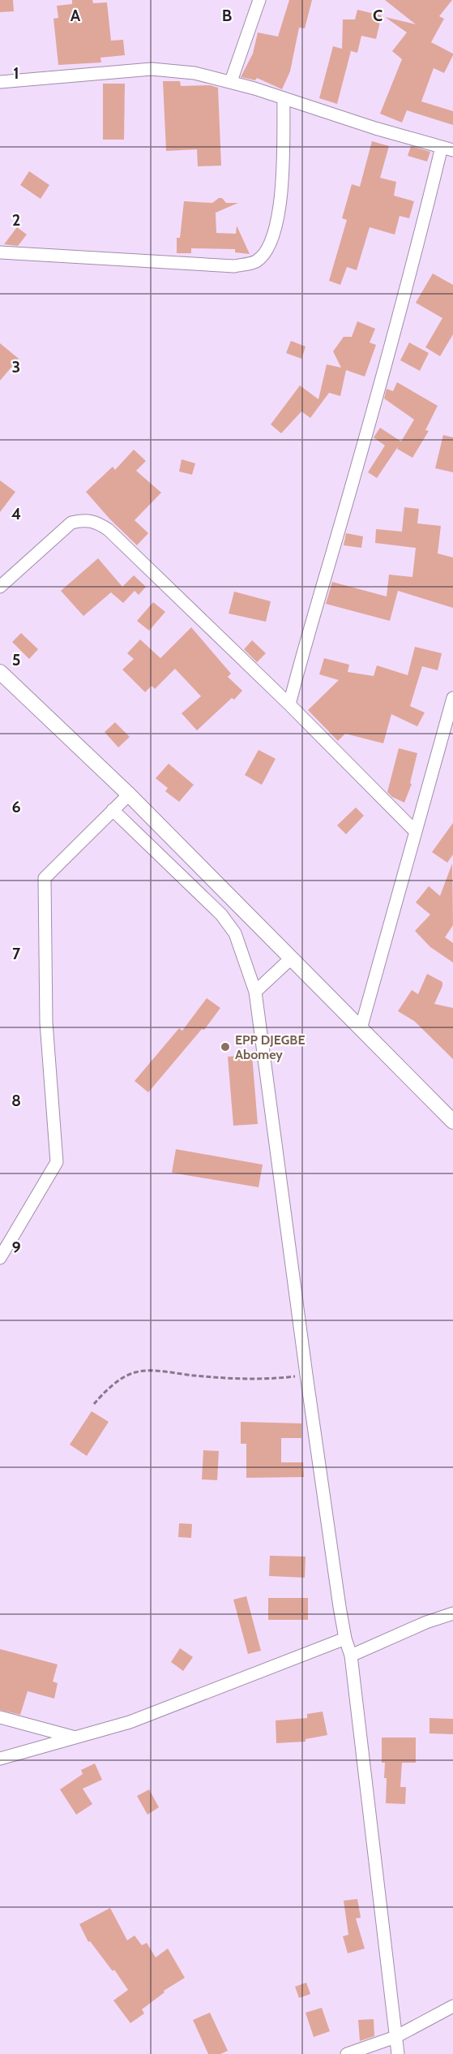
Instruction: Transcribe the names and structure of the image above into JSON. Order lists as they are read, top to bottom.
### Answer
{
  "places": ["EPP DJEGBE Abomey"],
  "grid": {
    "columns": ["A", "B", "C"],
    "rows": [
      "1",
      "2",
      "3",
      "4",
      "5",
      "6",
      "7",
      "8",
      "9"
    ]
  }
}
